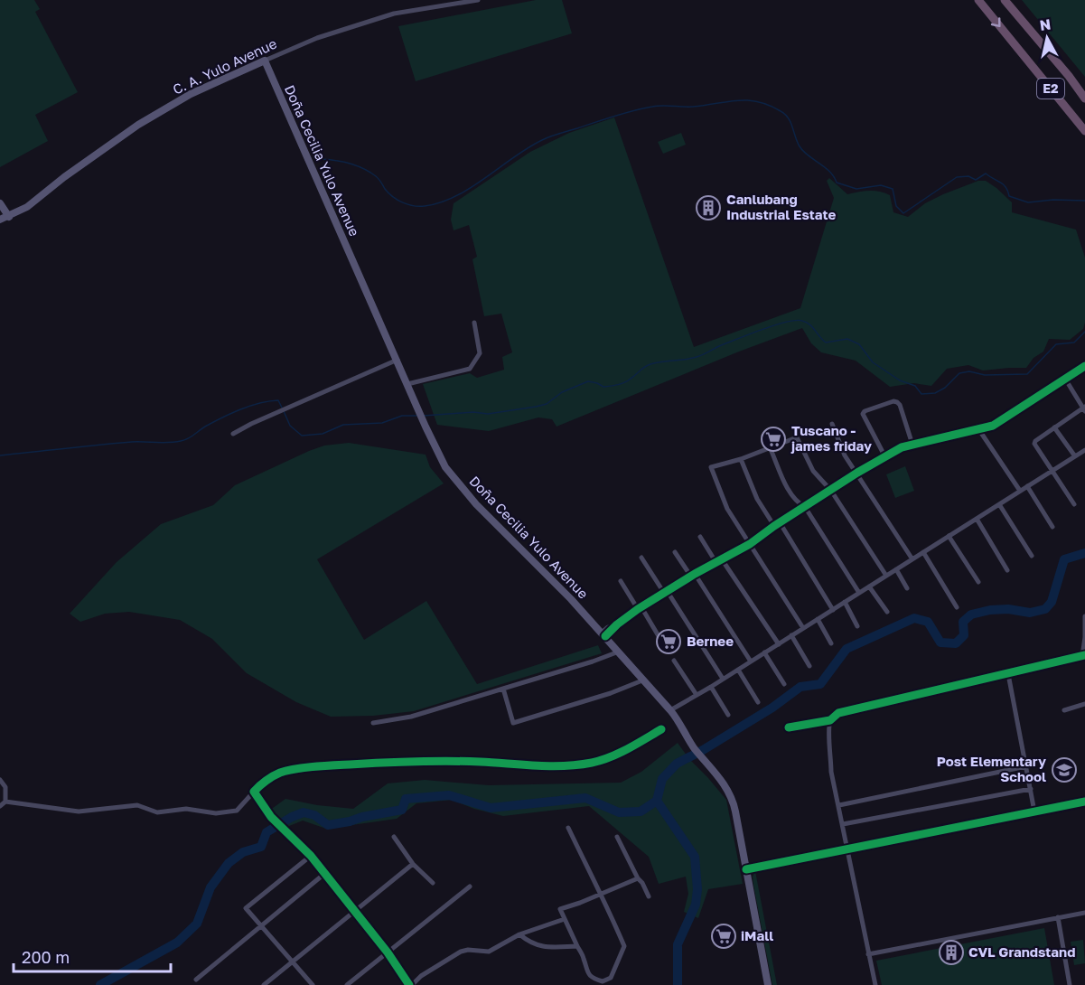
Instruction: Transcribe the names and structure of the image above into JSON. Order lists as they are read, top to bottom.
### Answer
{
  "streets": {
    "highway": ["E2"],
    "main road": ["C. A. Yulo Avenue", "Doña Cecilia Yulo Avenue"]
  },
  "crossings": [
    ["C. A. Yulo Avenue", "Doña Cecilia Yulo Avenue"]
  ],
  "places": {
    "building": ["Canlubang Industrial Estate", "CVL Grandstand"],
    "supermarket": ["Tuscano - james friday", "Bernee", "iMall"],
    "school or university": ["Post Elementary School"]
  },
  "scale_bar": "200 m",
  "north": "top"
}
